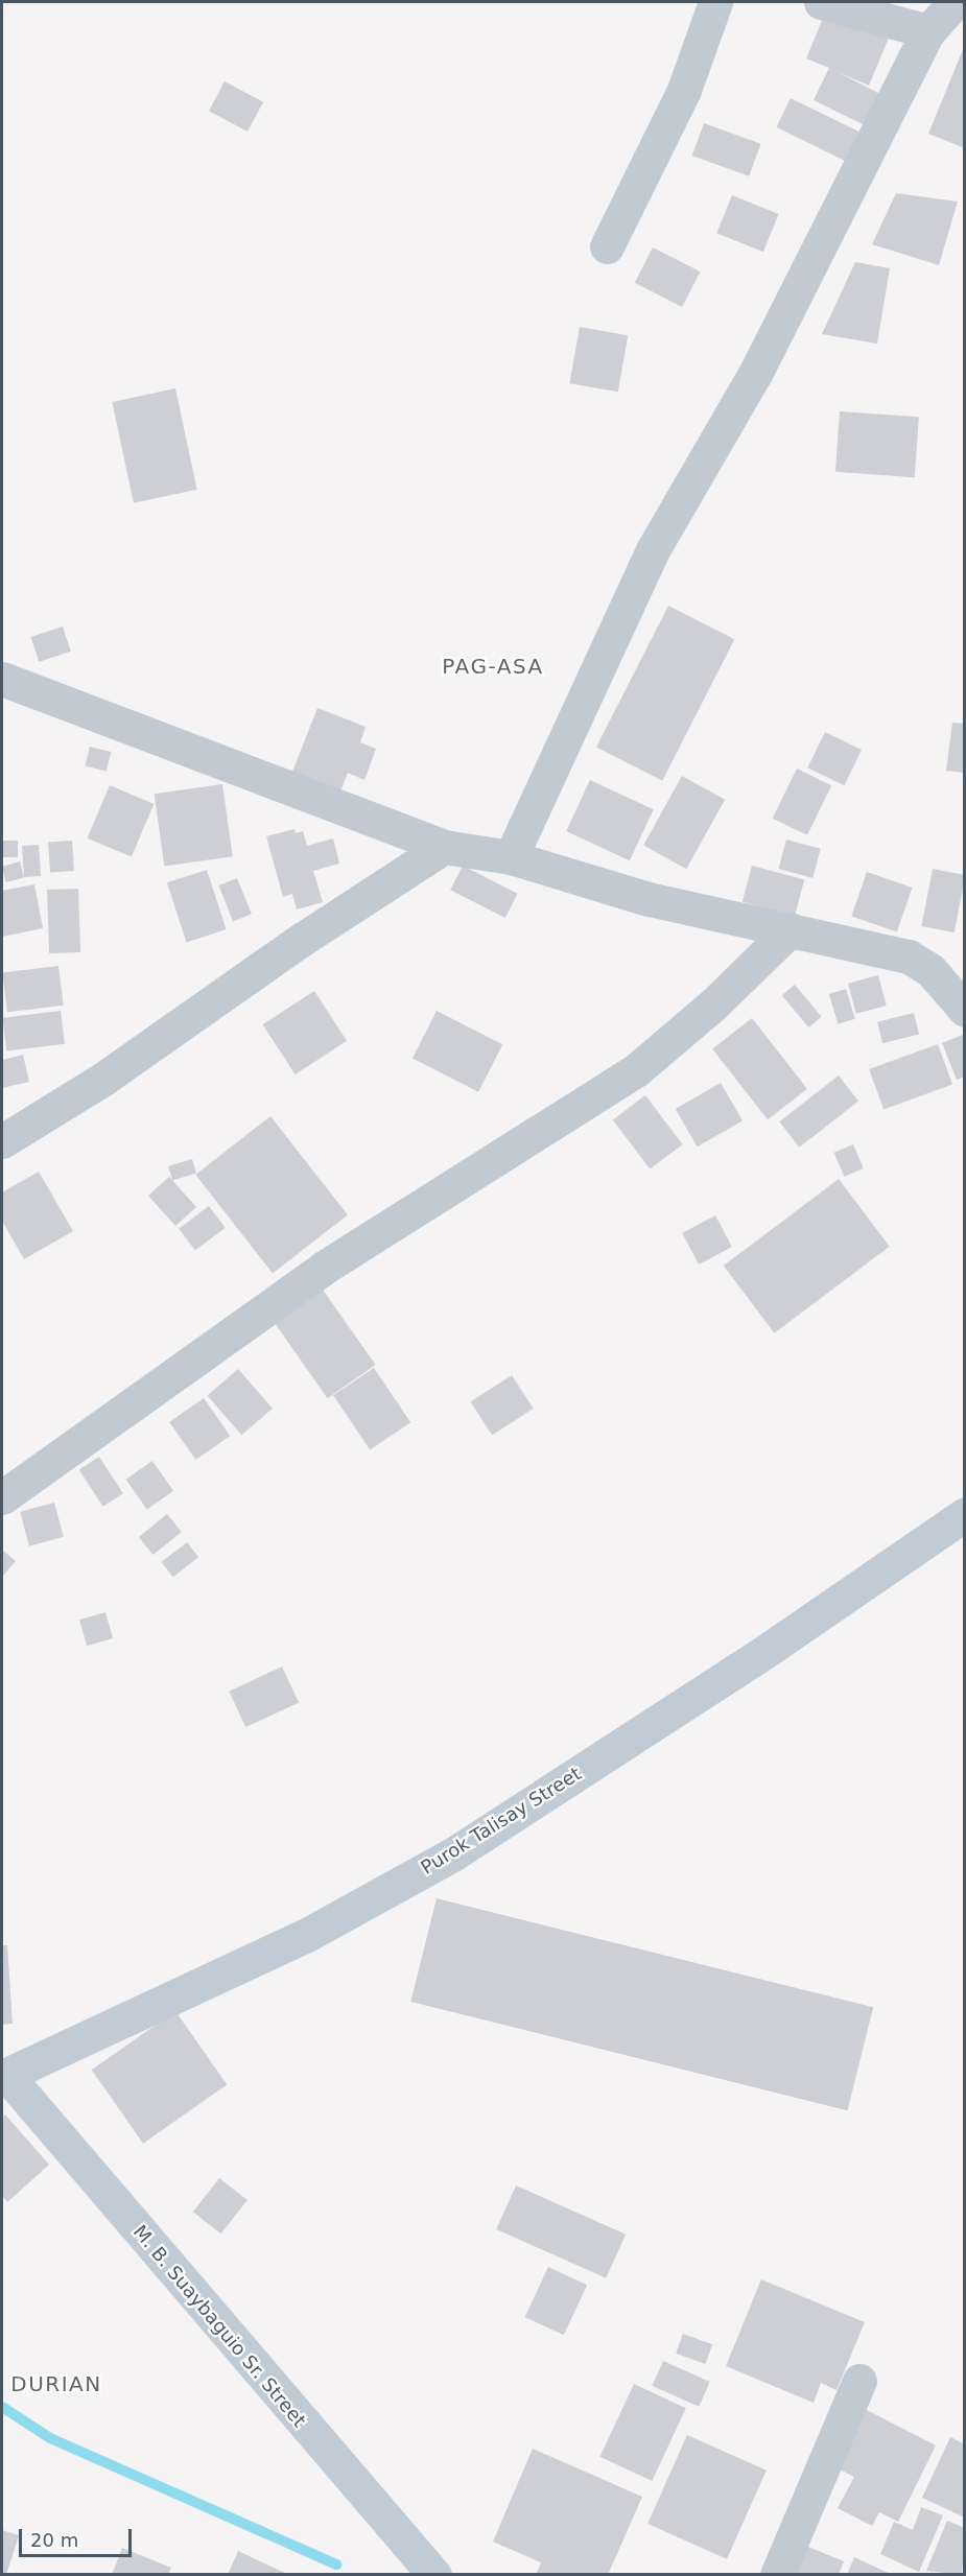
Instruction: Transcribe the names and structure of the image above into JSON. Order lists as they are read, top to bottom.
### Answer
{
  "streets": {
    "street": ["Purok Talisay Street", "M. B. Suaybaguio Sr. Street"]
  },
  "crossings": [
    ["Purok Talisay Street", "M. B. Suaybaguio Sr. Street"]
  ],
  "districts": ["PAG-ASA", "DURIAN"],
  "scale_bar": "20 m"
}
